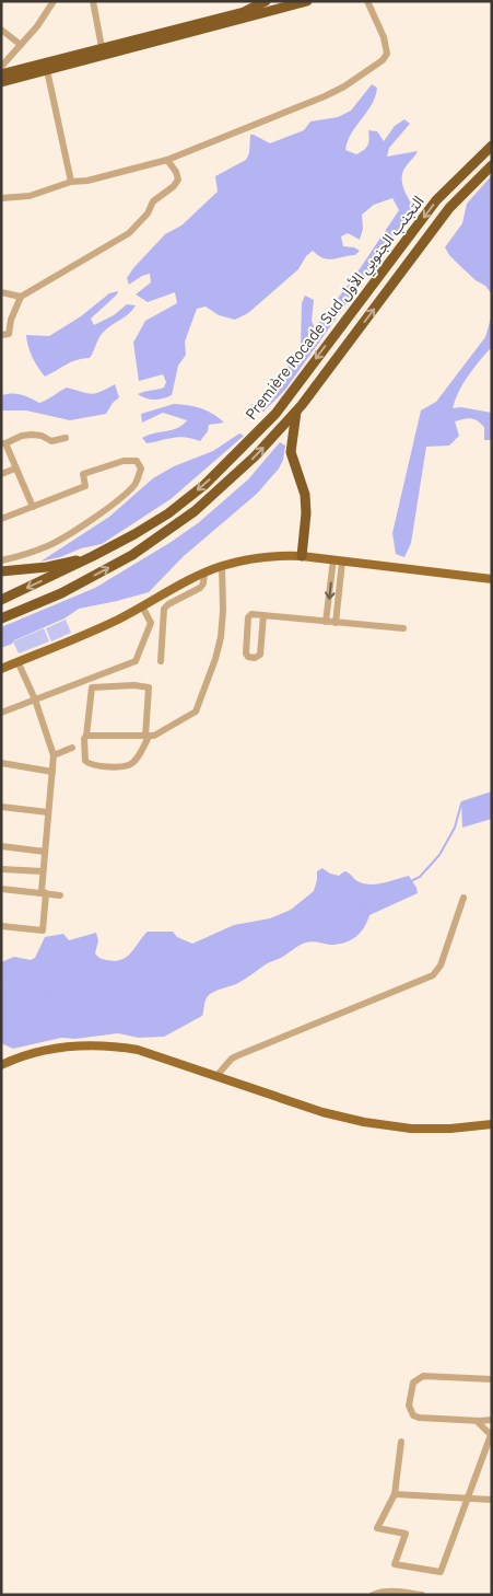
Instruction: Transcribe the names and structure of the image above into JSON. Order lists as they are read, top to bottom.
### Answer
{
  "streets": {
    "highway": ["Première Rocade Sud التجنب الجنوبي الأول"]
  }
}
